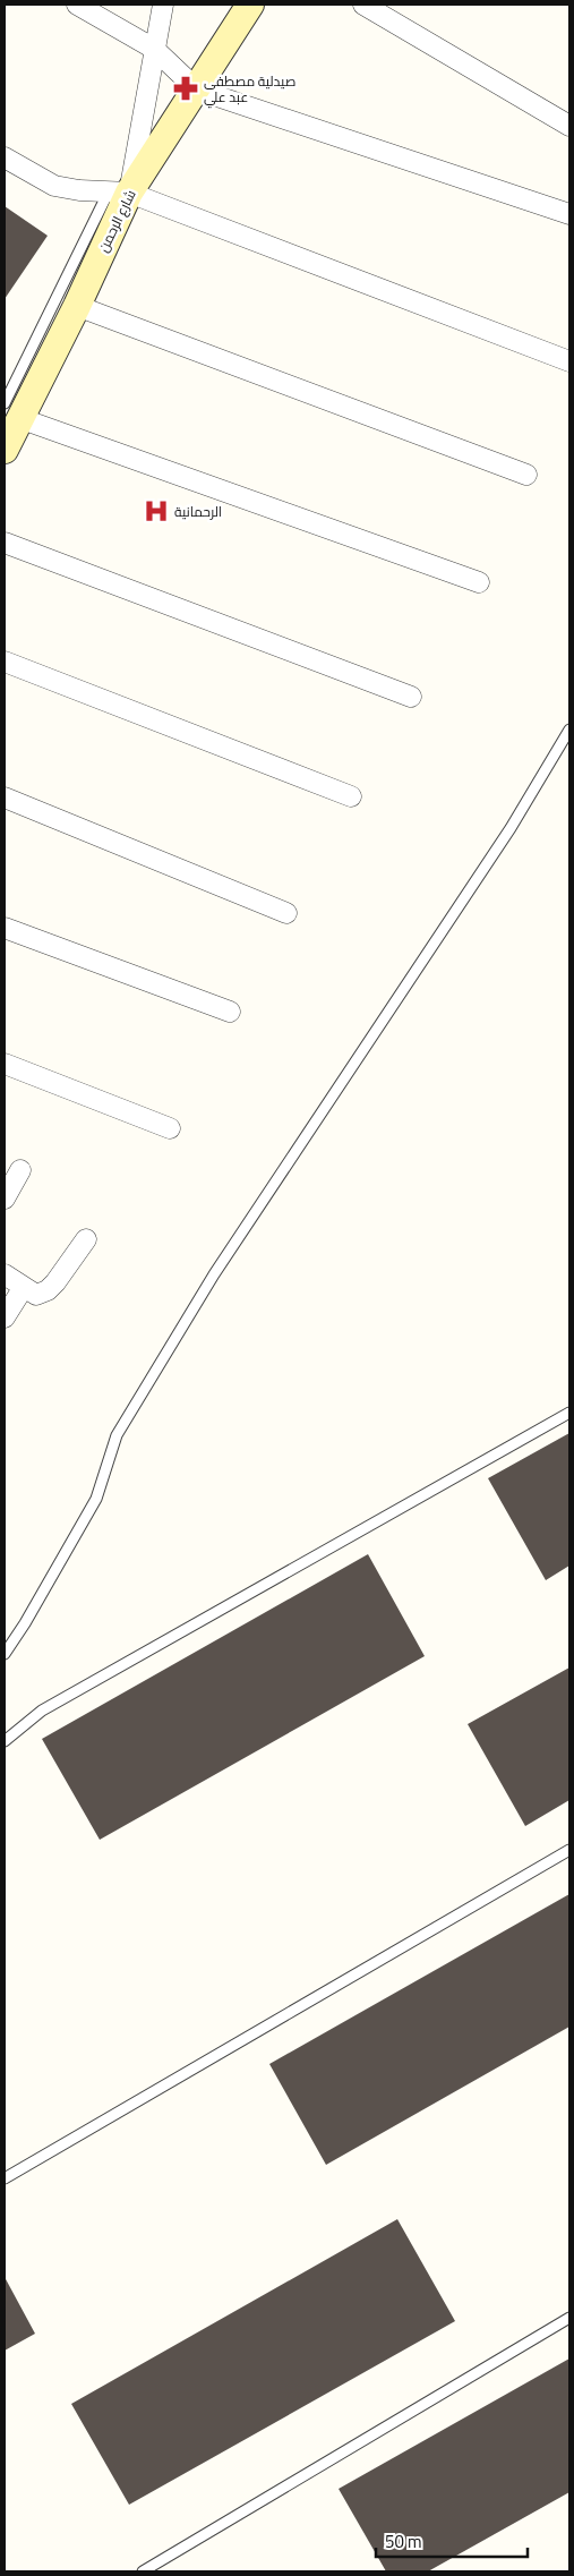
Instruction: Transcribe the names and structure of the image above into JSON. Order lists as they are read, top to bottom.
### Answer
{
  "streets": {
    "street": ["شارع الرحمن"]
  },
  "places": {
    "pharmacy": ["صيدلية مصطفى عبد علي"],
    "hospital": ["الرحمانية"]
  },
  "scale_bar": "50 m"
}
